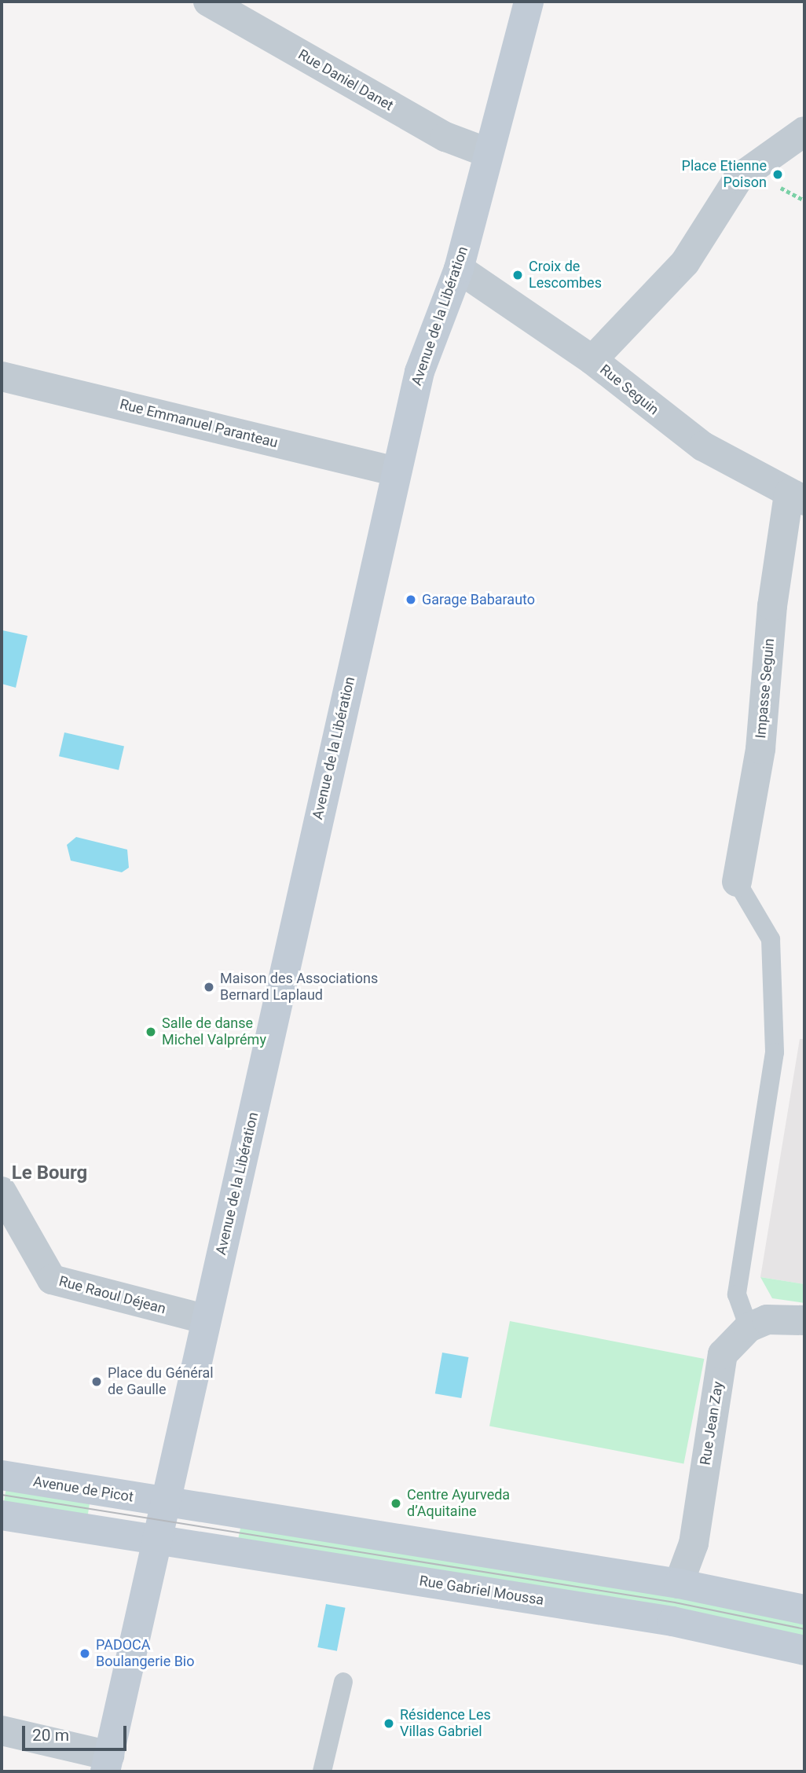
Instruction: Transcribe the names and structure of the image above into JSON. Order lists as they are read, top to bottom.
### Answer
{
  "streets": {
    "street": [
      "Rue Daniel Danet",
      "Avenue de la Libération",
      "Rue Seguin",
      "Rue Emmanuel Paranteau",
      "Impasse Seguin",
      "Rue Raoul Déjean",
      "Rue Jean Zay",
      "Avenue de Picot",
      "Rue Gabriel Moussa"
    ]
  },
  "crossings": [
    ["Rue Daniel Danet", "Avenue de la Libération"],
    ["Avenue de la Libération", "Rue Seguin"],
    ["Avenue de la Libération", "Rue Emmanuel Paranteau"],
    ["Avenue de la Libération", "Rue Raoul Déjean"],
    ["Avenue de la Libération", "Avenue de Picot"],
    ["Avenue de la Libération", "Rue Gabriel Moussa"],
    ["Rue Seguin", "Impasse Seguin"]
  ],
  "districts": ["Le Bourg"],
  "places": [
    "Place Etienne Poison",
    "Croix de Lescombes",
    "Garage Babarauto",
    "Maison des Associations Bernard Laplaud",
    "Salle de danse Michel Valprémy",
    "Place du Général de Gaulle",
    "Centre Ayurveda d’Aquitaine",
    "PADOCA Boulangerie Bio",
    "Résidence Les Villas Gabriel"
  ],
  "scale_bar": "20 m"
}
